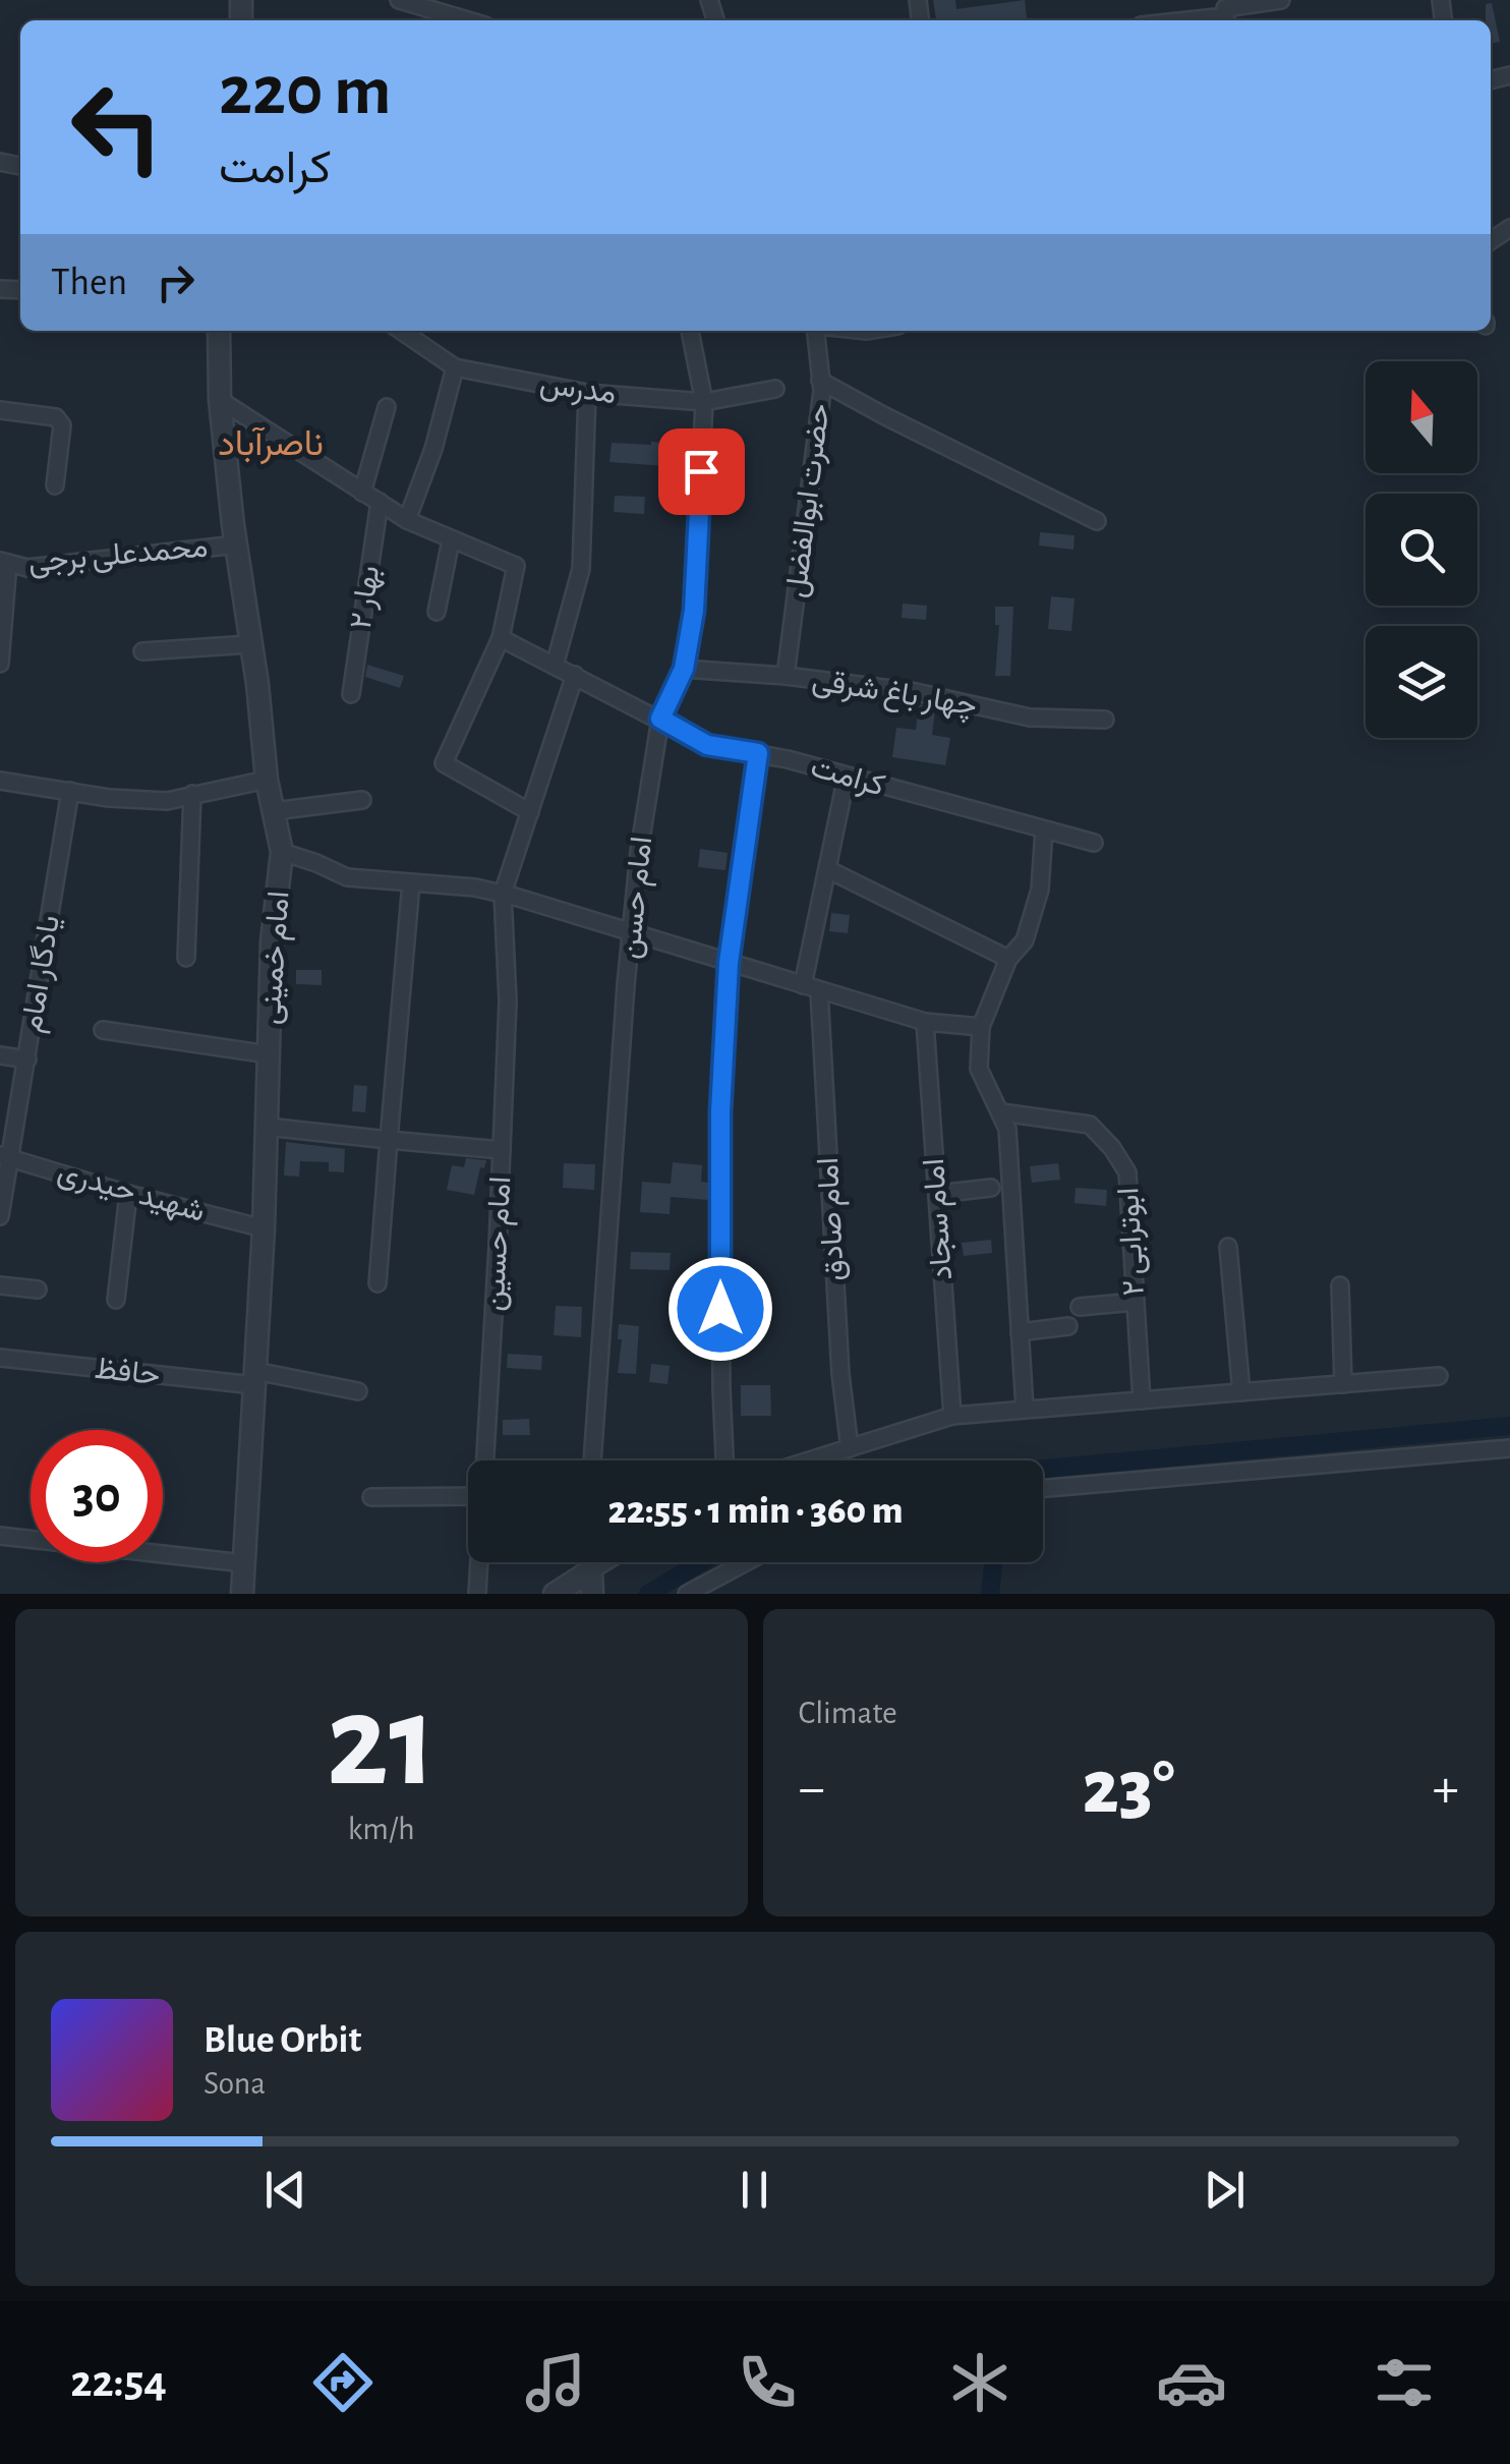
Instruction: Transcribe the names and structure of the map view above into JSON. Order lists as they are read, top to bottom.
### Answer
{
  "streets": {
    "street": [
      "مدرس",
      "حضرت ابوالفضل",
      "محمدعلی برجی",
      "بهار ۲",
      "چهار باغ شرقی",
      "کرامت",
      "امام حسن",
      "امام خمینی",
      "یادگار امام",
      "شهید حیدری",
      "امام صادق",
      "امام سجاد",
      "ابوترابی ۲",
      "امام حسین",
      "حافظ"
    ]
  },
  "crossings": [
    ["مدرس", "امام حسن"],
    ["حضرت ابوالفضل", "چهار باغ شرقی"],
    ["محمدعلی برجی", "امام خمینی"],
    ["چهار باغ شرقی", "امام حسن"],
    ["کرامت", "امام حسن"],
    ["کرامت", "امام صادق"],
    ["امام خمینی", "شهید حیدری"],
    ["امام خمینی", "حافظ"],
    ["یادگار امام", "شهید حیدری"]
  ],
  "districts": ["ناصرآباد"],
  "north": "top",
  "page": {
    "turn": ["220 m", "کرامت"],
    "then": "Then",
    "limit": "30",
    "trip": "22:55 · 1 min · 360 m",
    "tile": [
      ["21", "km/h"],
      "Climate"
    ],
    "heat": ["−", "23°", "+"],
    "song": ["Blue Orbit", "Sona"],
    "tabs": "22:54"
  }
}
